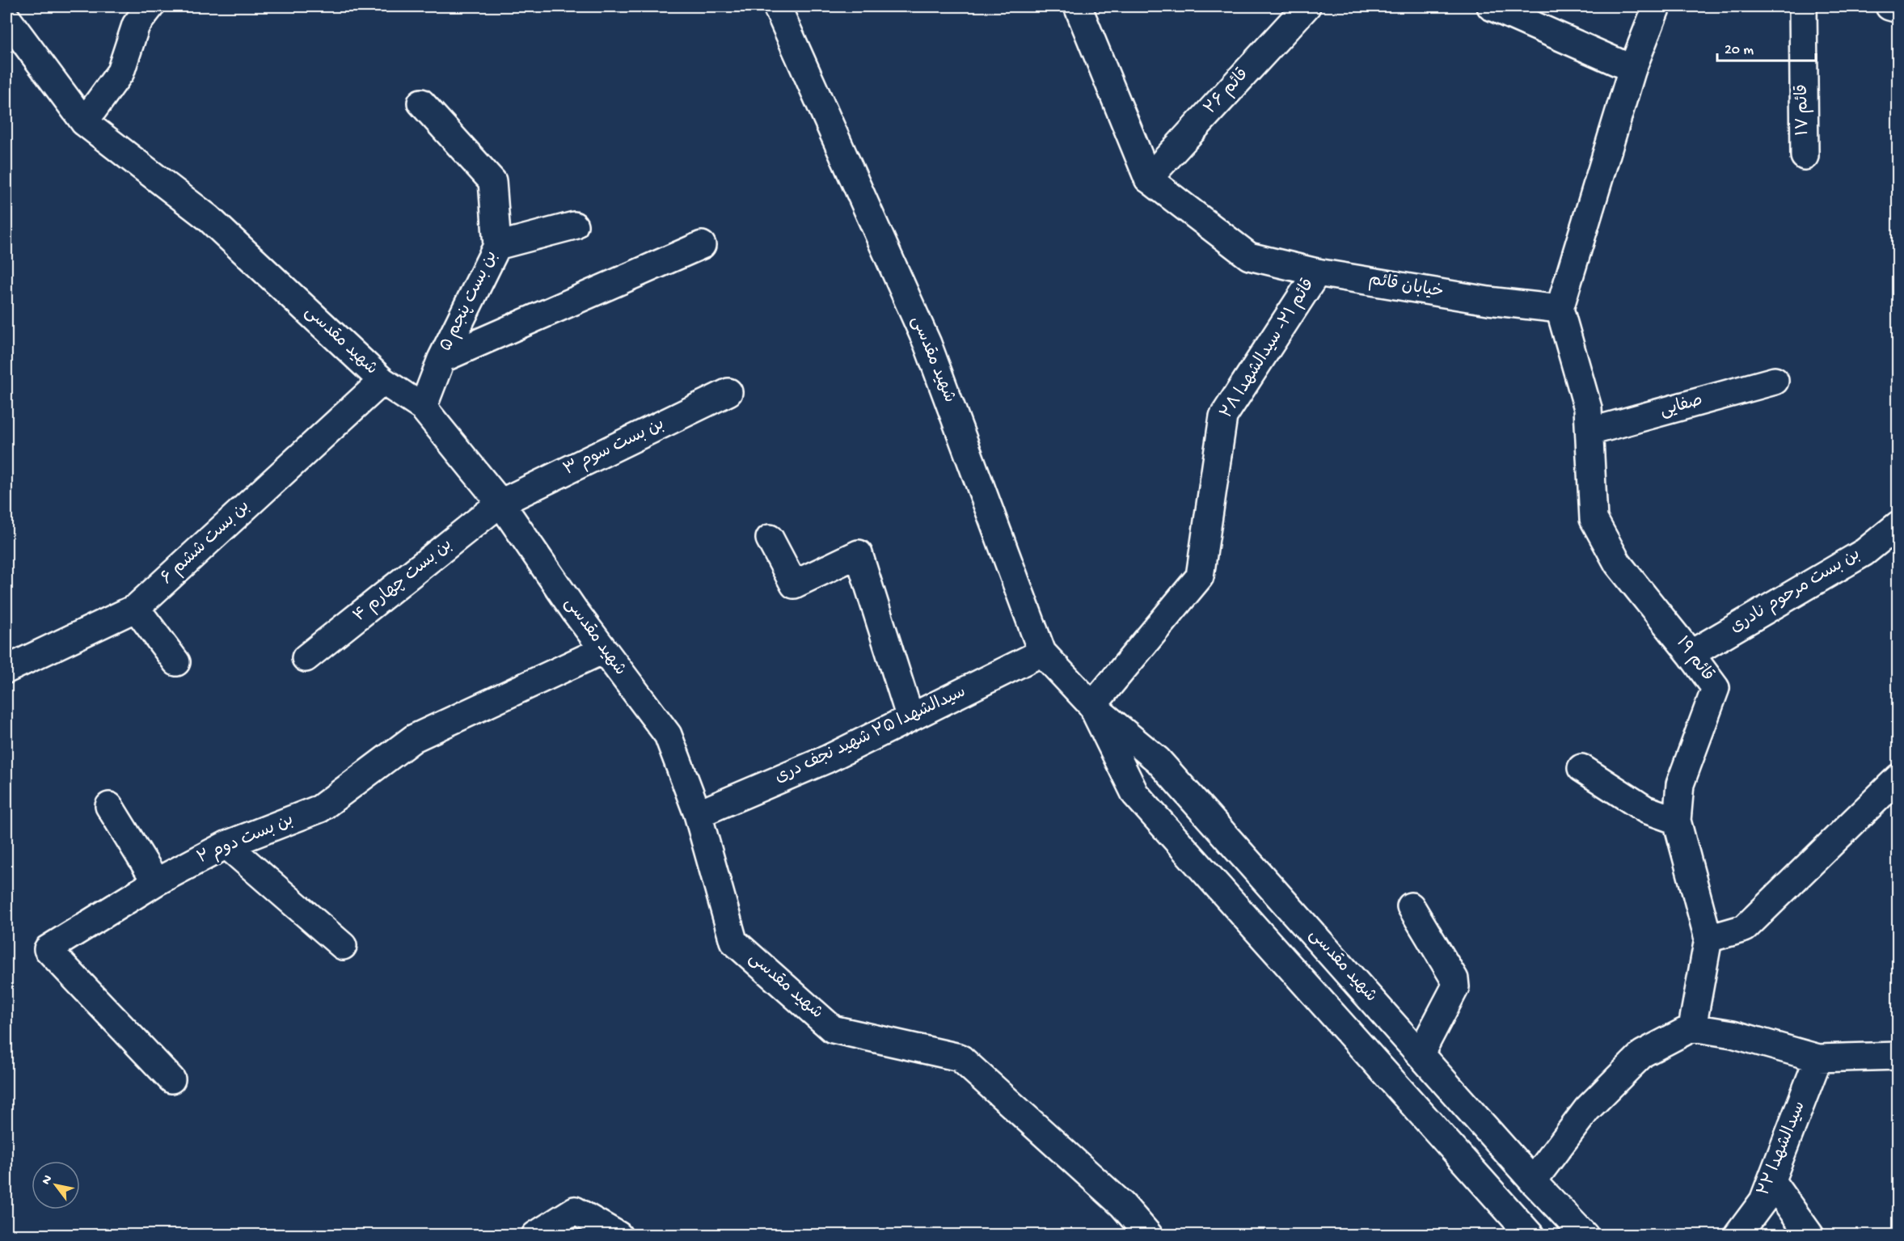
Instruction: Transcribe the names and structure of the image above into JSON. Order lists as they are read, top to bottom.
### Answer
{
  "streets": {
    "street": [
      "قائم ۲۶",
      "قائم ۱۷",
      "خیابان قائم",
      "بن بست پنجم ۵",
      "شهید مقدسی",
      "قائم ۲۱- سیدالشهدا ۲۸",
      "صفایی",
      "بن بست سوم ۳",
      "بن بست ششم ۶",
      "بن بست چهارم ۴",
      "بن بست مرحوم نادری",
      "قائم ۱۹",
      "سیدالشهدا ۲۵ شهید نجف دری",
      "بن بست دوم ۲",
      "سیدالشهدا ۲۲"
    ]
  },
  "crossings": [
    ["قائم ۲۶", "خیابان قائم"],
    ["خیابان قائم", "قائم ۲۱- سیدالشهدا ۲۸"],
    ["خیابان قائم", "قائم ۱۹"],
    ["بن بست پنجم ۵", "شهید مقدسی"],
    ["شهید مقدسی", "قائم ۲۱- سیدالشهدا ۲۸"],
    ["شهید مقدسی", "بن بست سوم ۳"],
    ["شهید مقدسی", "بن بست ششم ۶"],
    ["شهید مقدسی", "بن بست چهارم ۴"],
    ["شهید مقدسی", "سیدالشهدا ۲۵ شهید نجف دری"],
    ["شهید مقدسی", "بن بست دوم ۲"],
    ["صفایی", "قائم ۱۹"],
    ["بن بست سوم ۳", "بن بست چهارم ۴"],
    ["بن بست مرحوم نادری", "قائم ۱۹"]
  ],
  "scale_bar": "20 m",
  "north": "top left"
}
